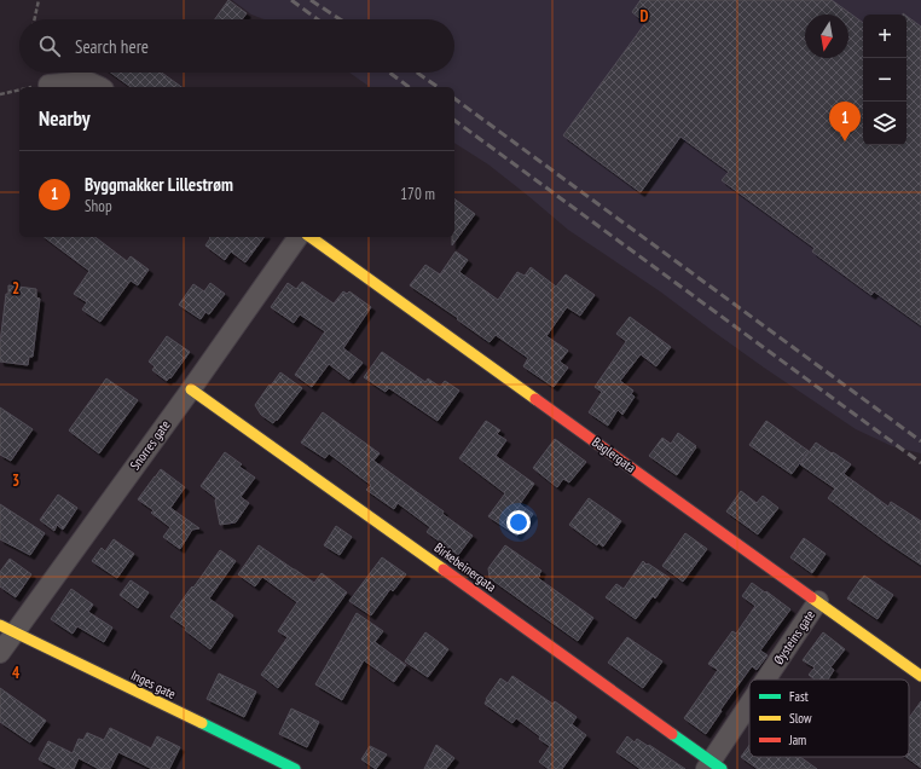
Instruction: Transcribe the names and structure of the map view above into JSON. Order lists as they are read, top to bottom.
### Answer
{
  "streets": {
    "street": [
      "Snorres gate",
      "Baglergata",
      "Birkebeinergata",
      "Øysteins gate",
      "Inges gate"
    ]
  },
  "crossings": [
    ["Snorres gate", "Birkebeinergata"],
    ["Snorres gate", "Inges gate"],
    ["Baglergata", "Øysteins gate"],
    ["Birkebeinergata", "Øysteins gate"]
  ],
  "legend": ["Fast", "Slow", "Jam"],
  "north": "bottom",
  "page": {
    "map_buttons": ["+", "−"],
    "search": "Search here",
    "heading": "Nearby",
    "pins": "1",
    "list": [
      {
        "mark": "1",
        "name": "Byggmakker Lillestrøm",
        "note": "Shop",
        "value": "170 m"
      }
    ]
  },
  "grid": {
    "columns": ["D"],
    "rows": ["2", "3", "4"]
  }
}
